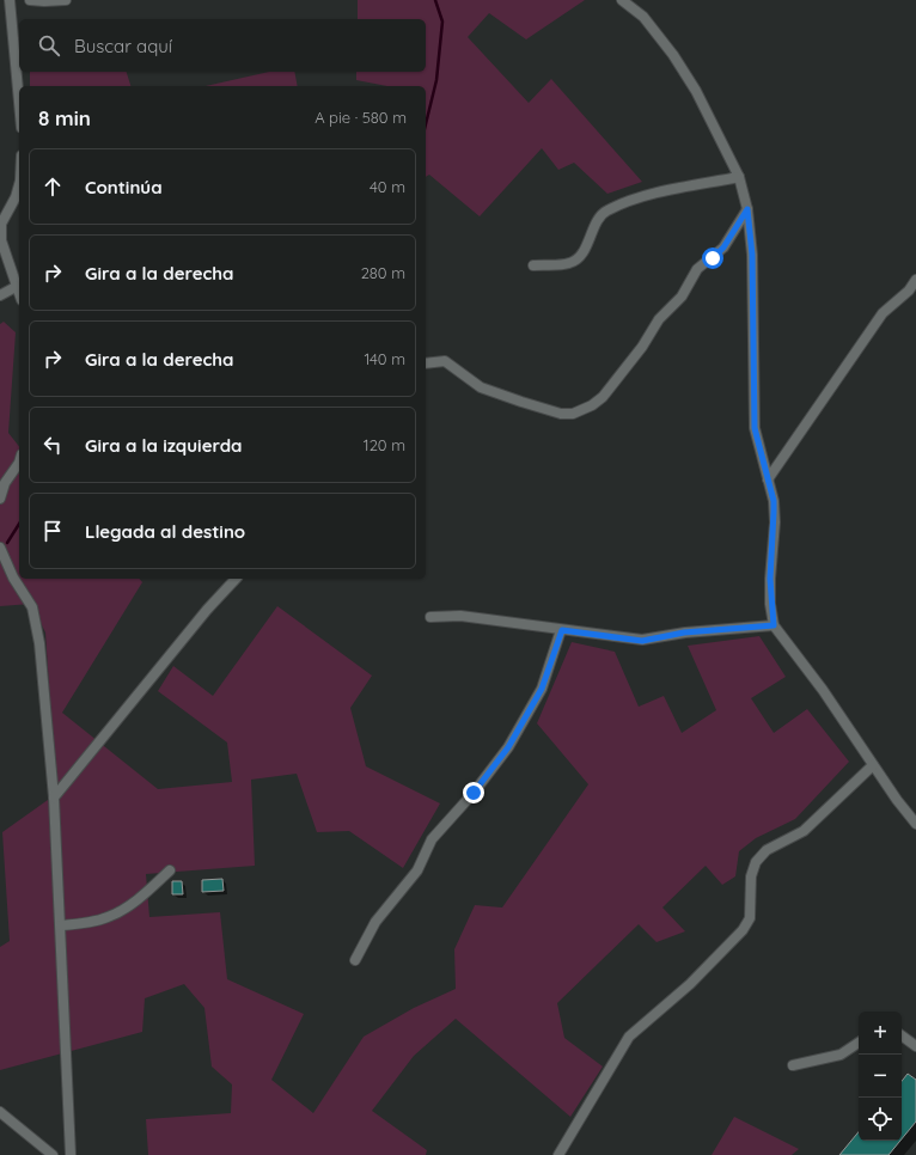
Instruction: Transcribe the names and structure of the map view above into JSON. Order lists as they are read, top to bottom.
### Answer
{
  "page": {
    "search": "Buscar aquí",
    "heading": ["8 min", "A pie · 580 m"],
    "list": [
      ["Continúa", "40 m"],
      ["Gira a la derecha", "280 m"],
      ["Gira a la derecha", "140 m"],
      ["Gira a la izquierda", "120 m"],
      "Llegada al destino"
    ],
    "map_buttons": ["+", "−"]
  }
}
